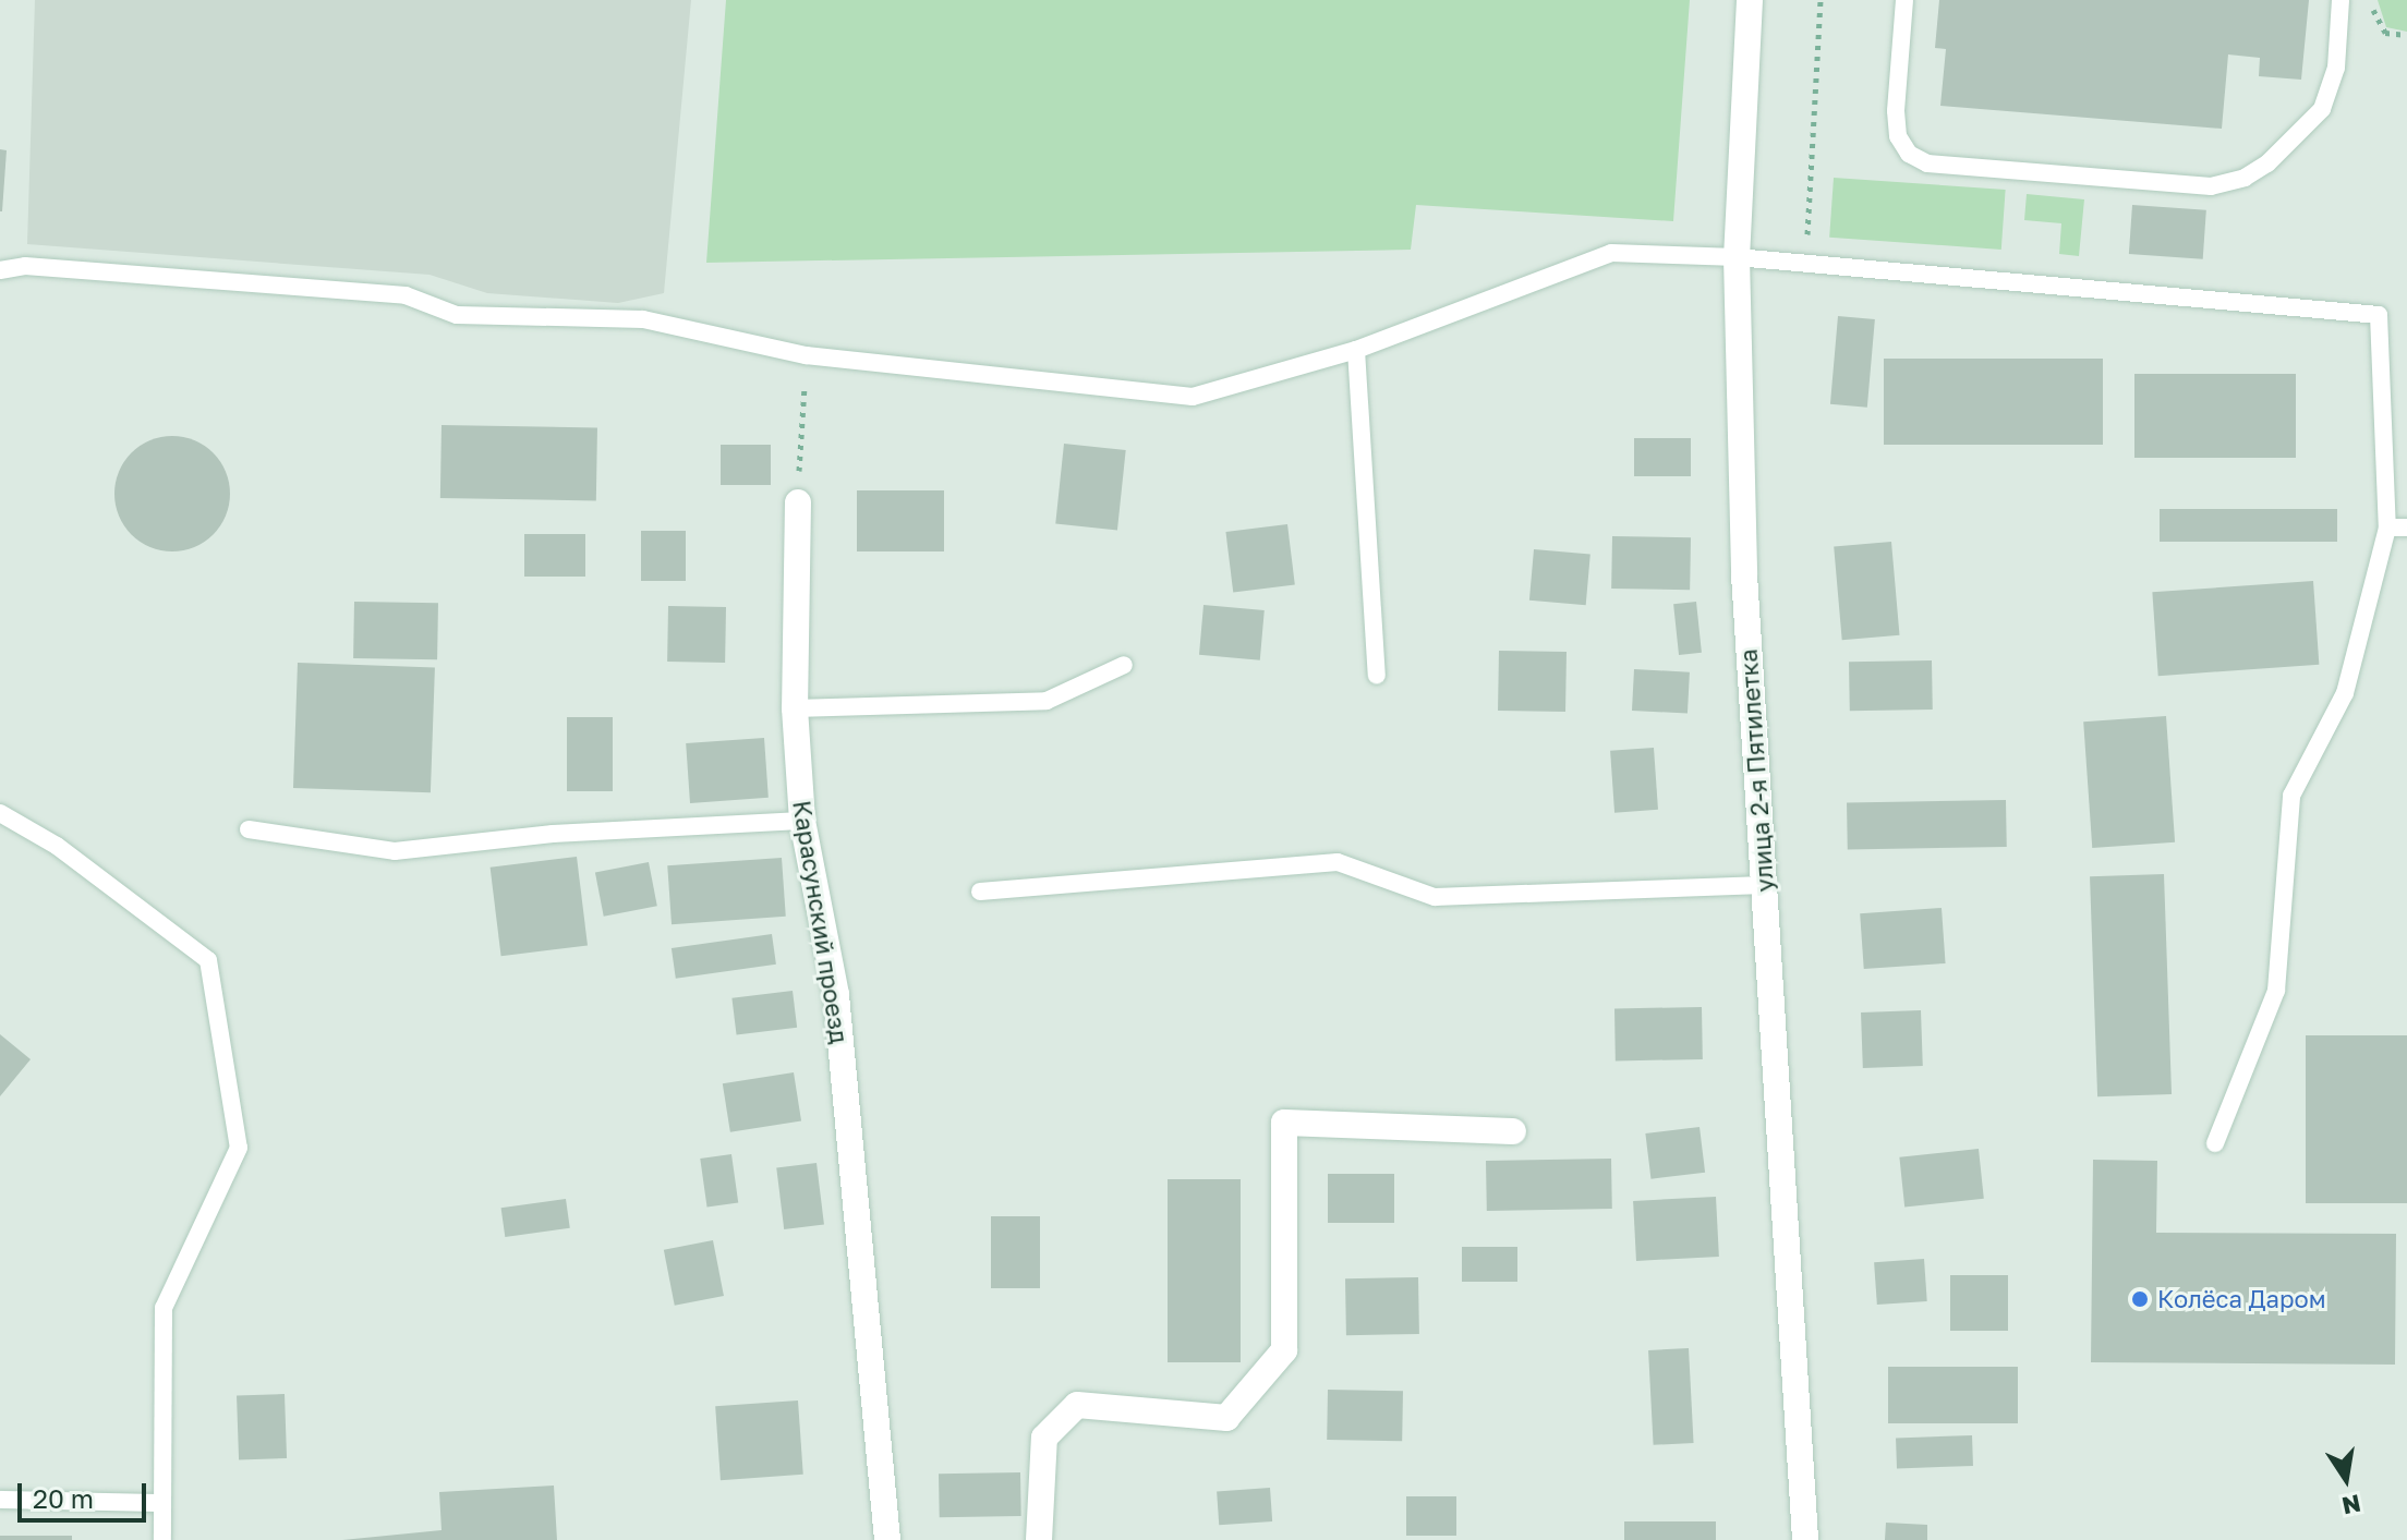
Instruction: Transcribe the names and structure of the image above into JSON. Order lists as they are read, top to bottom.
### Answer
{
  "streets": {
    "street": ["улица 2-я Пятилетка", "Карасунский проезд"]
  },
  "places": ["Колёса Даром"],
  "scale_bar": "20 m",
  "north": "bottom"
}
